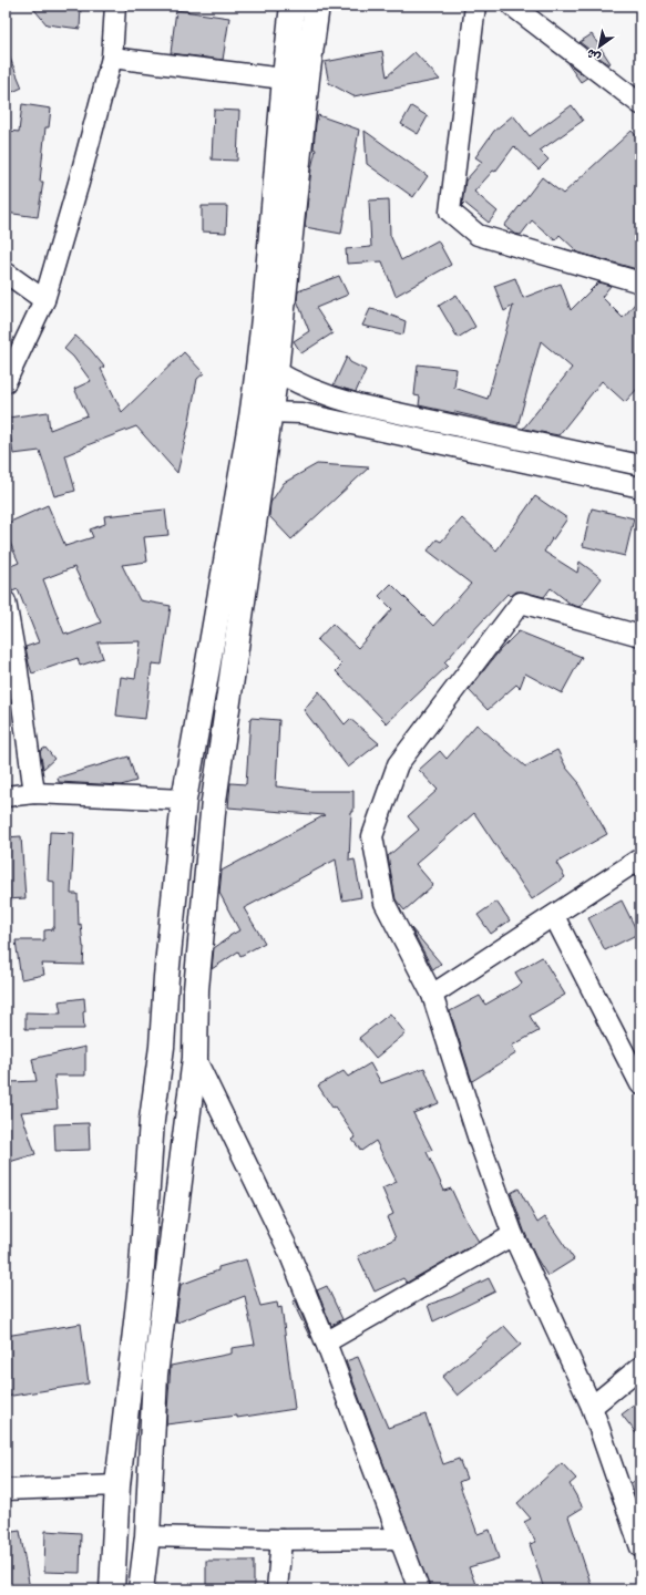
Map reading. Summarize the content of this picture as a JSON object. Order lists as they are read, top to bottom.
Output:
{
  "north": "bottom left"
}
